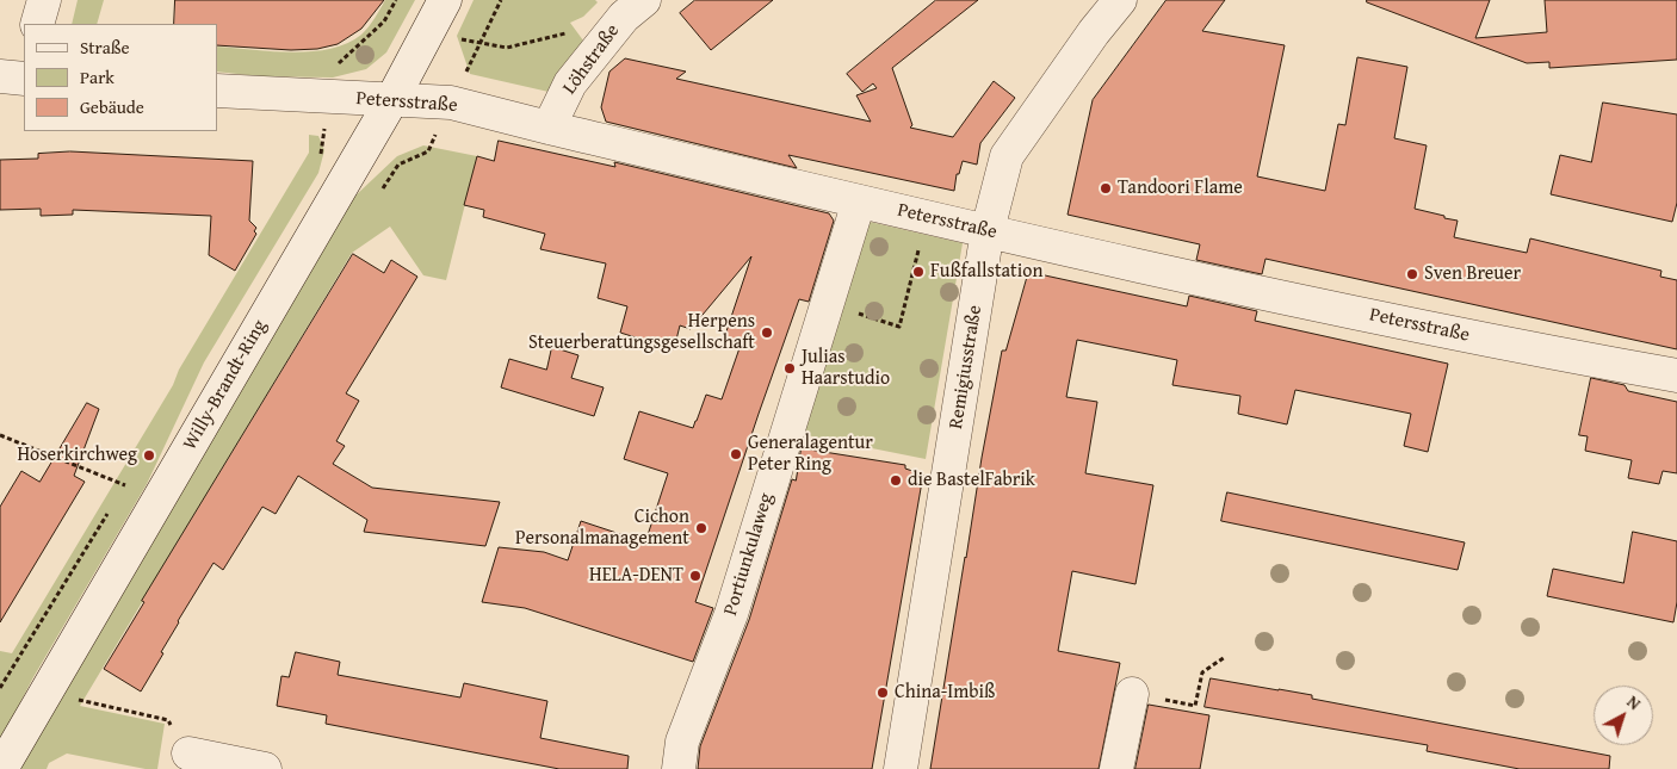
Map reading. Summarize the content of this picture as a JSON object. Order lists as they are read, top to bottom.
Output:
{
  "streets": {
    "street": [
      "Löhstraße",
      "Petersstraße",
      "Remigiusstraße",
      "Willy-Brandt-Ring",
      "Portiunkulaweg"
    ]
  },
  "crossings": [
    ["Löhstraße", "Petersstraße"],
    ["Petersstraße", "Remigiusstraße"],
    ["Petersstraße", "Willy-Brandt-Ring"],
    ["Petersstraße", "Portiunkulaweg"]
  ],
  "places": [
    "Tandoori Flame",
    "Fußfallstation",
    "Sven Breuer",
    "Herpens Steuerberatungsgesellschaft",
    "Julias Haarstudio",
    "Generalagentur Peter Ring",
    "Hoserkirchweg",
    "die BastelFabrik",
    "Cichon Personalmanagement",
    "HELA-DENT",
    "China-Imbiß"
  ],
  "legend": ["Straße", "Park", "Gebäude"],
  "north": "top right"
}
